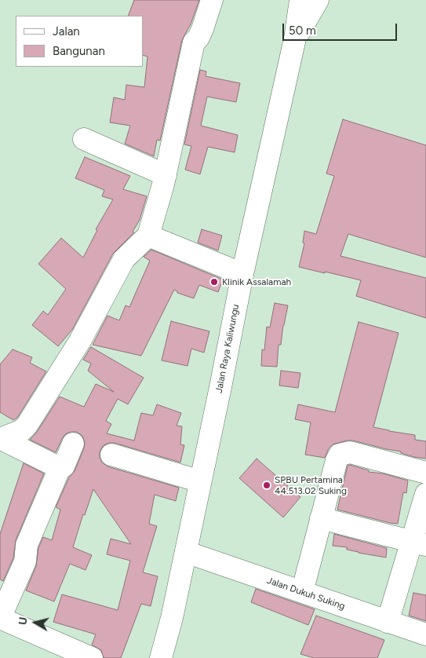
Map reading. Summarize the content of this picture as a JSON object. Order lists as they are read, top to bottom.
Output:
{
  "streets": {
    "street": ["Jalan Raya Kaliwungu", "Jalan Dukuh Suking"]
  },
  "crossings": [
    ["Jalan Raya Kaliwungu", "Jalan Dukuh Suking"]
  ],
  "places": ["Klinik Assalamah", "SPBU Pertamina 44.513.02 Suking"],
  "legend": ["Jalan", "Bangunan"],
  "scale_bar": "50 m",
  "north": "left"
}
